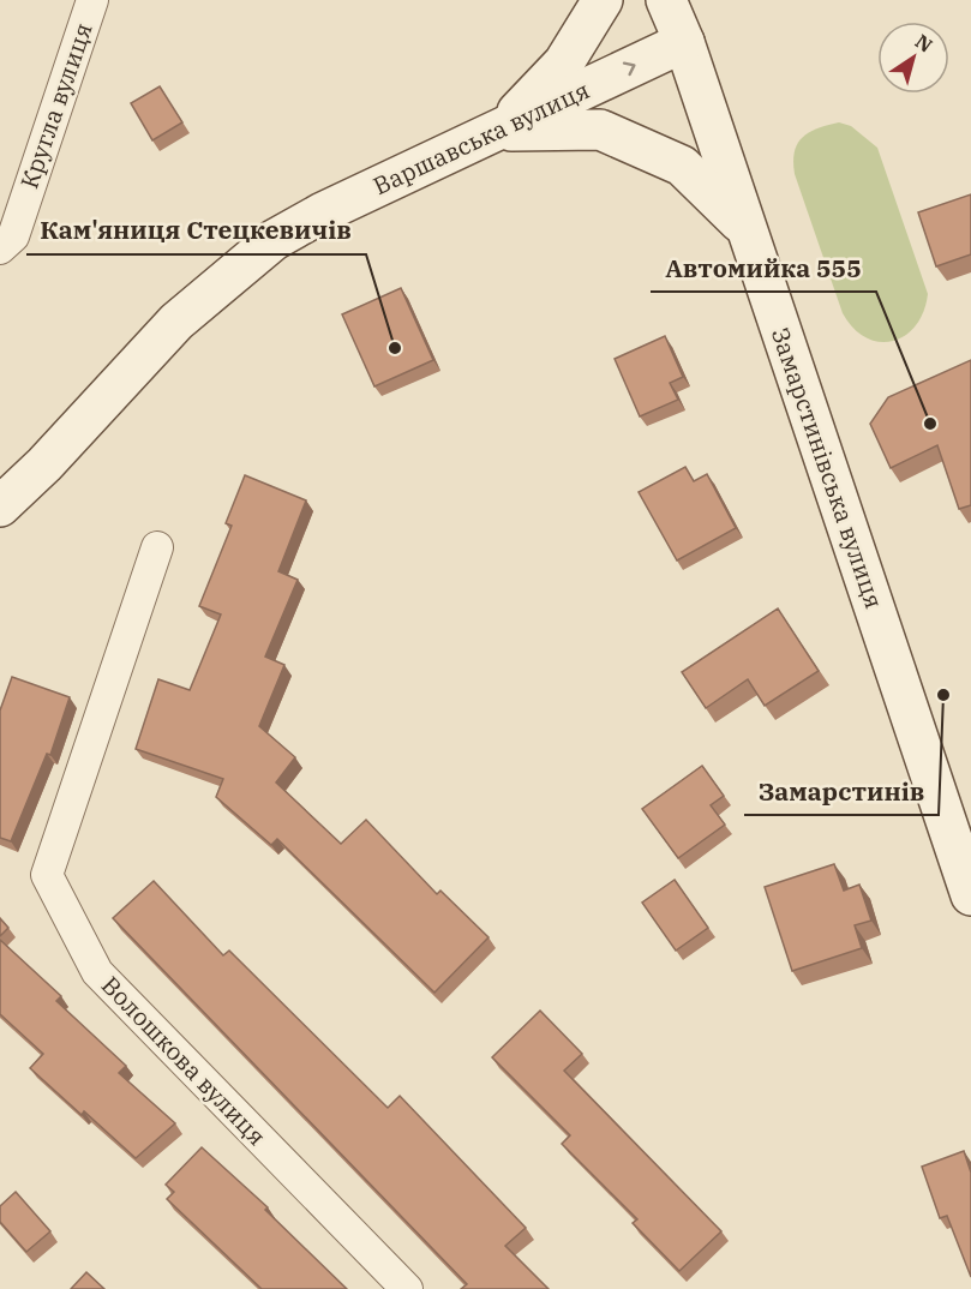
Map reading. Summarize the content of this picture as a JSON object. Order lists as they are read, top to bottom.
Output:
{
  "streets": {
    "main road": ["Варшавська вулиця", "Замарстинівська вулиця"],
    "street": ["Кругла вулиця", "Волошкова вулиця"]
  },
  "crossings": [
    ["Варшавська вулиця", "Замарстинівська вулиця"]
  ],
  "places": ["Кам'яниця Стецкевичів", "Автомийка 555", "Замарстинів"],
  "north": "top right"
}
